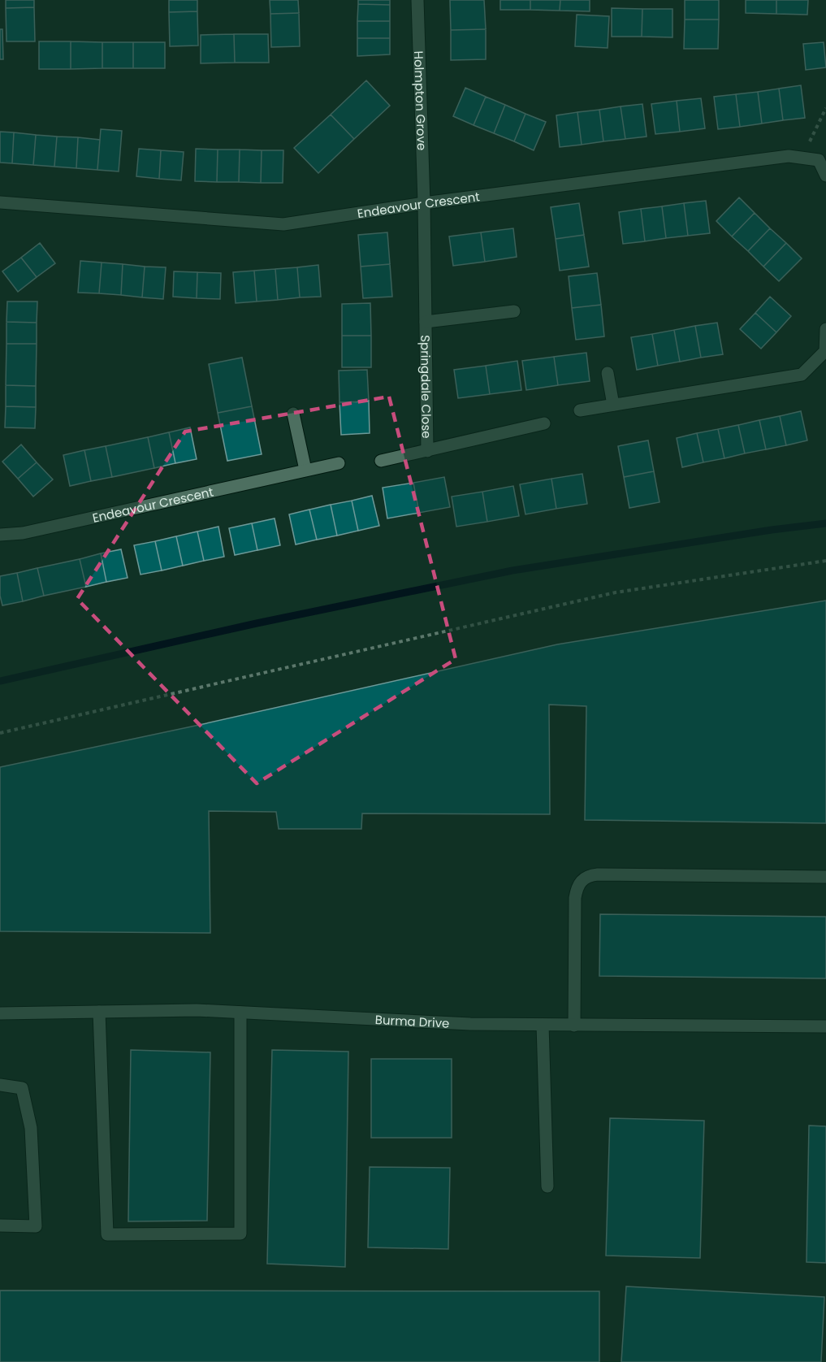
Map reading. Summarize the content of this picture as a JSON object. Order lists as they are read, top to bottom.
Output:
{
  "streets": {
    "street": [
      "Holmpton Grove",
      "Endeavour Crescent",
      "Springdale Close",
      "Burma Drive"
    ]
  },
  "crossings": [
    ["Holmpton Grove", "Endeavour Crescent"],
    ["Holmpton Grove", "Springdale Close"],
    ["Endeavour Crescent", "Springdale Close"]
  ]
}
